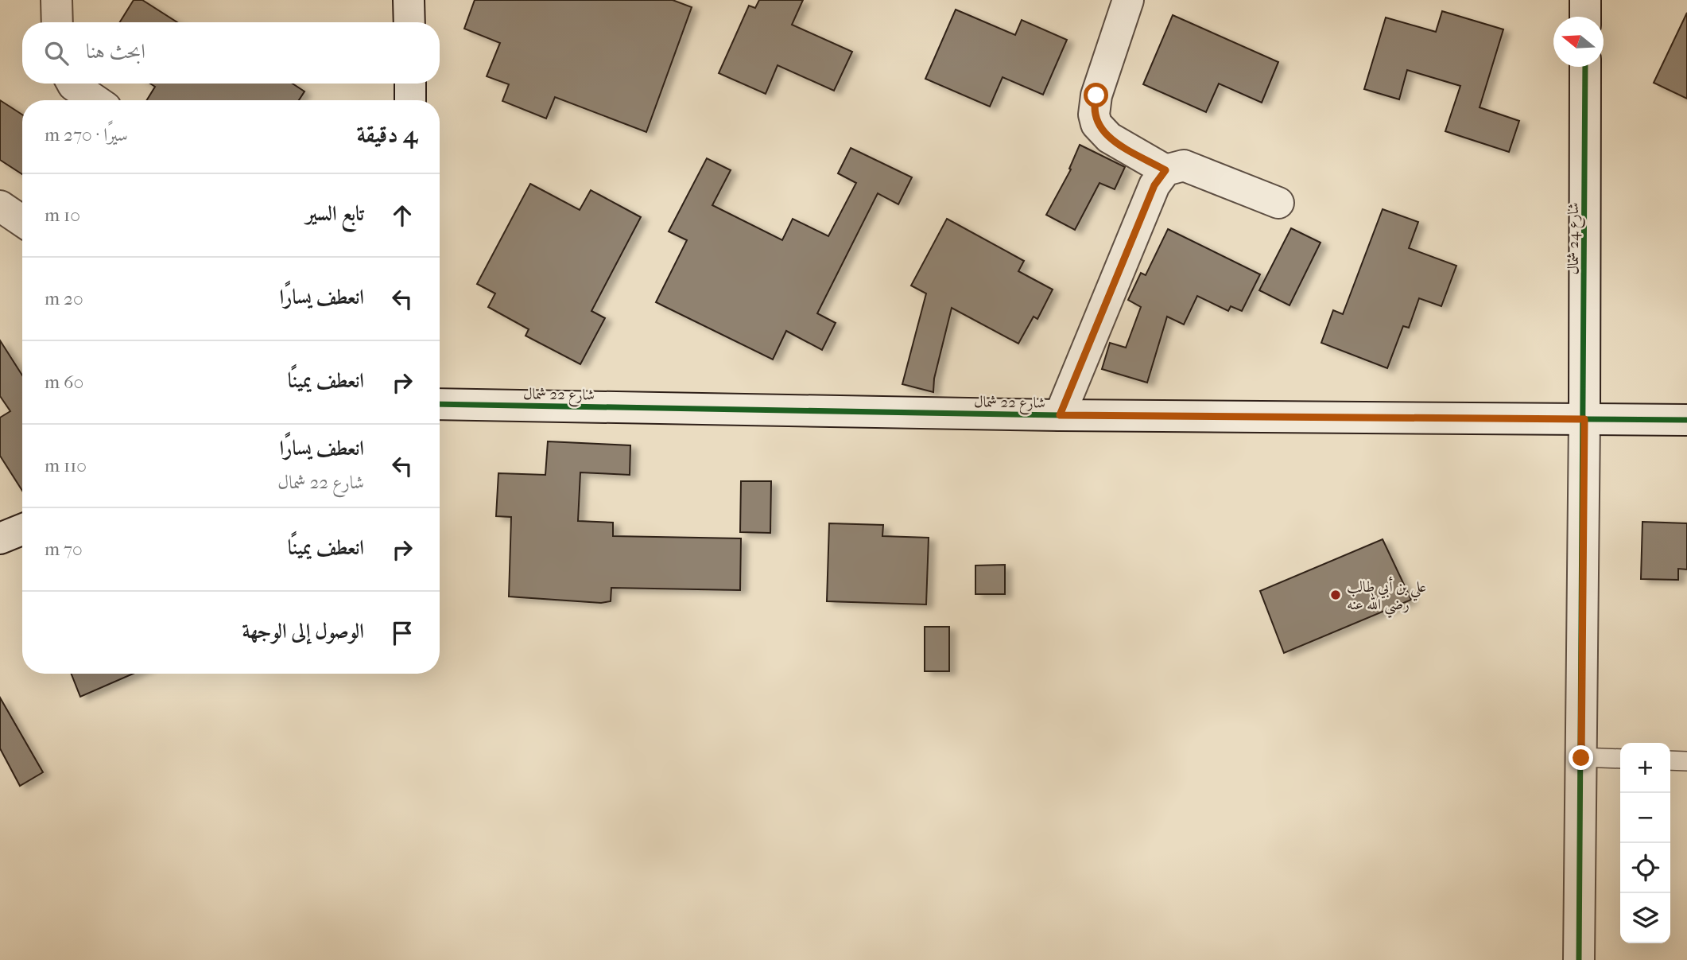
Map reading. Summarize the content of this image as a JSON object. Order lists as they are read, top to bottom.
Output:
{
  "streets": {
    "street": ["شارع 24 شمال", "شارع 22 شمال"]
  },
  "crossings": [
    ["شارع 24 شمال", "شارع 22 شمال"]
  ],
  "places": ["علي بن أبي طالب رضي الله عنه"],
  "north": "left",
  "page": {
    "search": "ابحث هنا",
    "heading": ["4 دقيقة", "سيرًا · 270 m"],
    "list": [
      ["تابع السير", "10 m"],
      ["انعطف يسارًا", "20 m"],
      ["انعطف يمينًا", "60 m"],
      ["انعطف يسارًا", "شارع 22 شمال", "110 m"],
      ["انعطف يمينًا", "70 m"],
      "الوصول إلى الوجهة"
    ],
    "map_buttons": ["+", "−"]
  }
}
